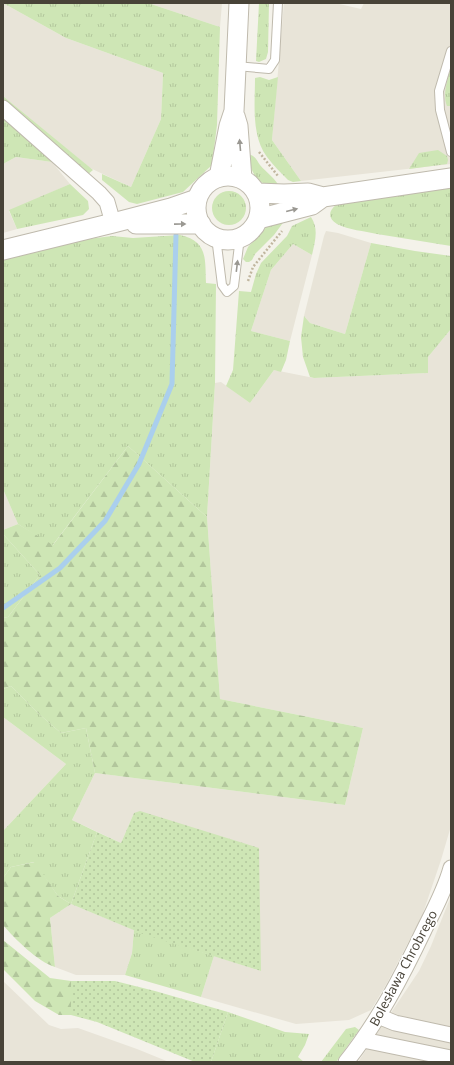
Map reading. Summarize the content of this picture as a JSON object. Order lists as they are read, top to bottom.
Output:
{
  "streets": {
    "street": ["Bolesława Chrobrego"]
  }
}
